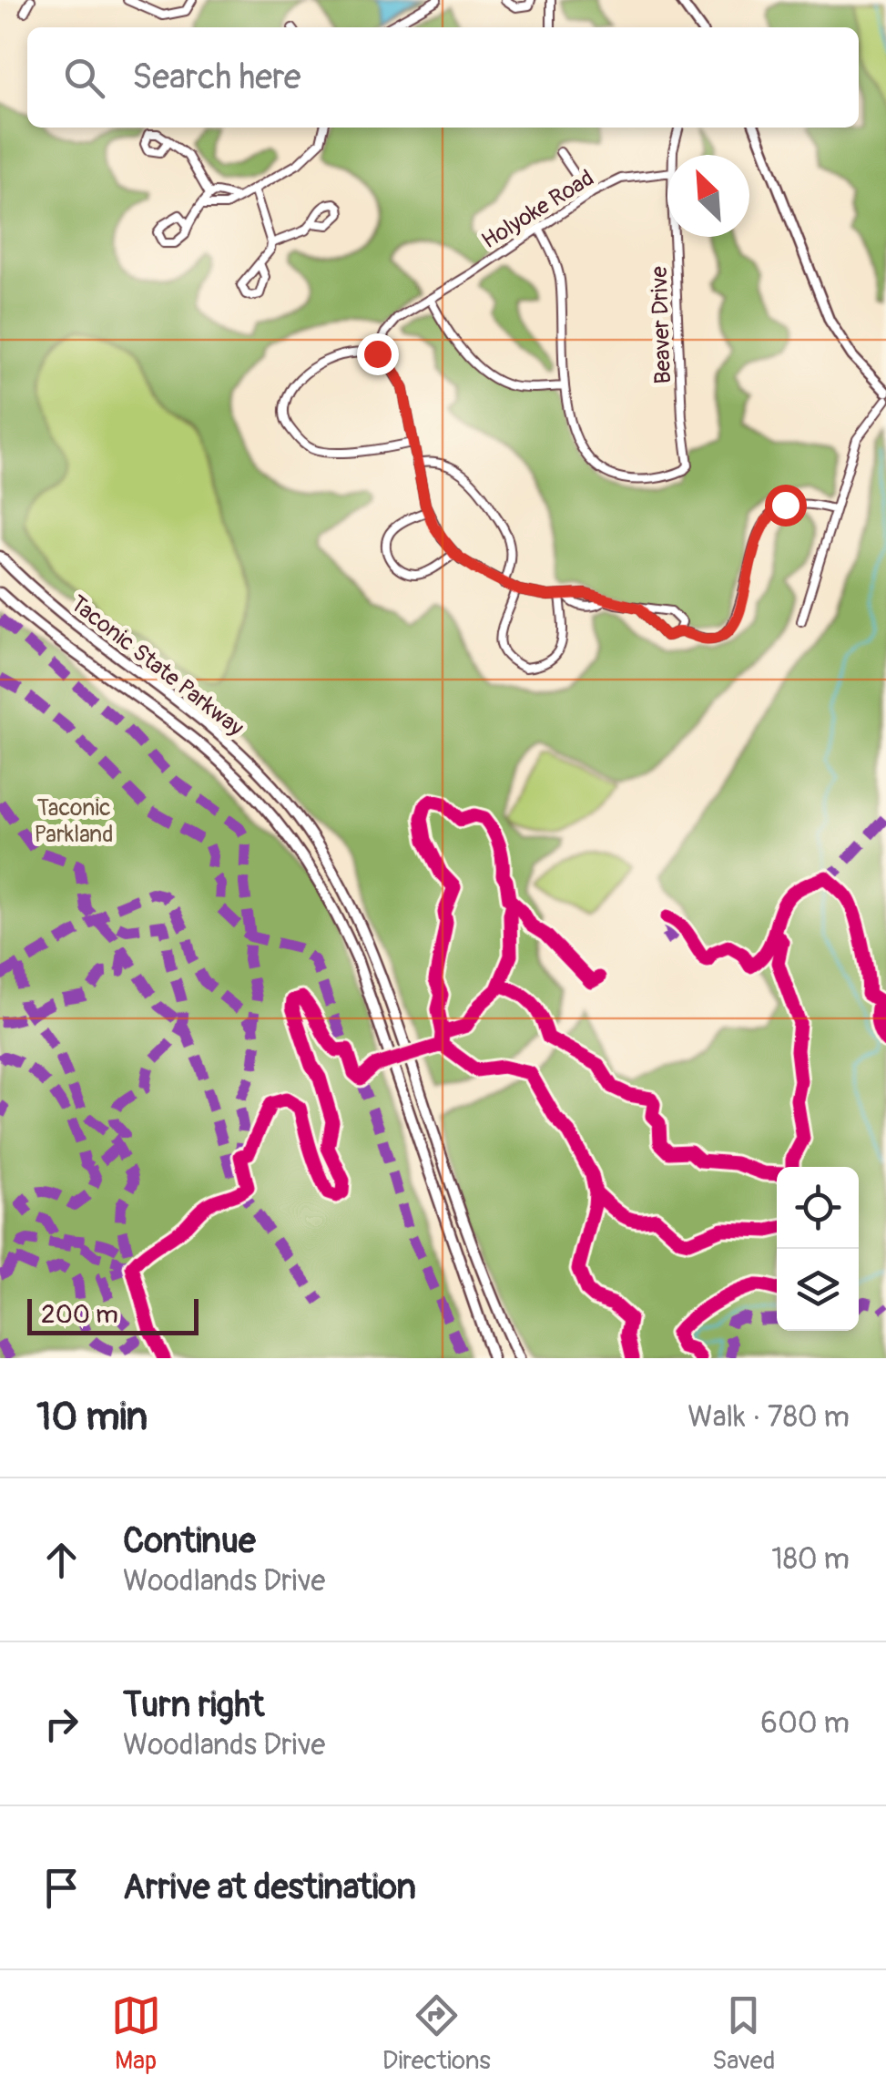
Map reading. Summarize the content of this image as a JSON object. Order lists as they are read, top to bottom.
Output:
{
  "streets": {
    "highway": ["Taconic State Parkway"],
    "street": ["Holyoke Road", "Beaver Drive"]
  },
  "parks": ["Taconic Parkland"],
  "scale_bar": "200 m",
  "north": "top left",
  "page": {
    "search": "Search here",
    "scale": "200 m",
    "heading": ["10 min", "Walk · 780 m"],
    "list": [
      ["Continue", "Woodlands Drive", "180 m"],
      ["Turn right", "Woodlands Drive", "600 m"],
      "Arrive at destination"
    ],
    "nav": ["Map", "Directions", "Saved"]
  }
}
